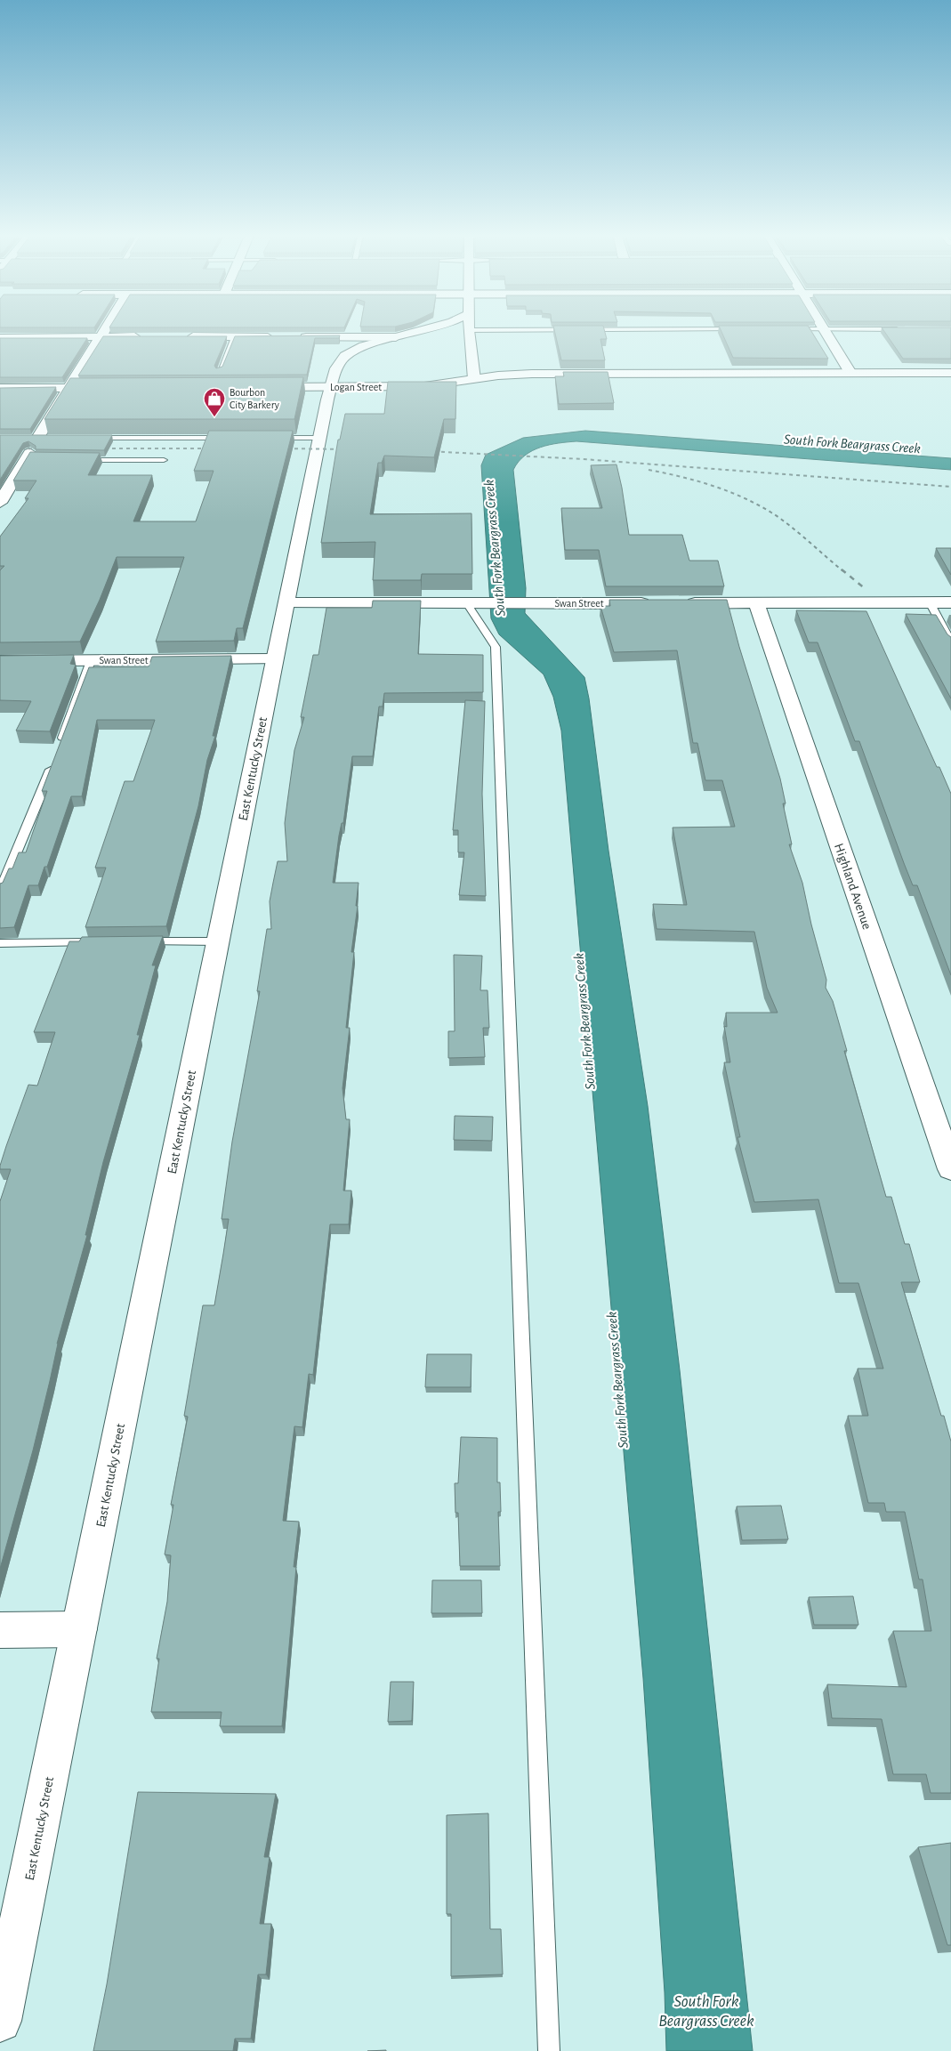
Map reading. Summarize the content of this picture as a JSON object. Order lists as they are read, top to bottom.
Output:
{
  "streets": {
    "street": [
      "Logan Street",
      "Swan Street",
      "East Kentucky Street",
      "Highland Avenue"
    ]
  },
  "crossings": [
    ["Logan Street", "East Kentucky Street"],
    ["Swan Street", "East Kentucky Street"]
  ],
  "water": ["South Fork Beargrass Creek"],
  "places": {
    "shop": ["Bourbon City Barkery"]
  }
}
